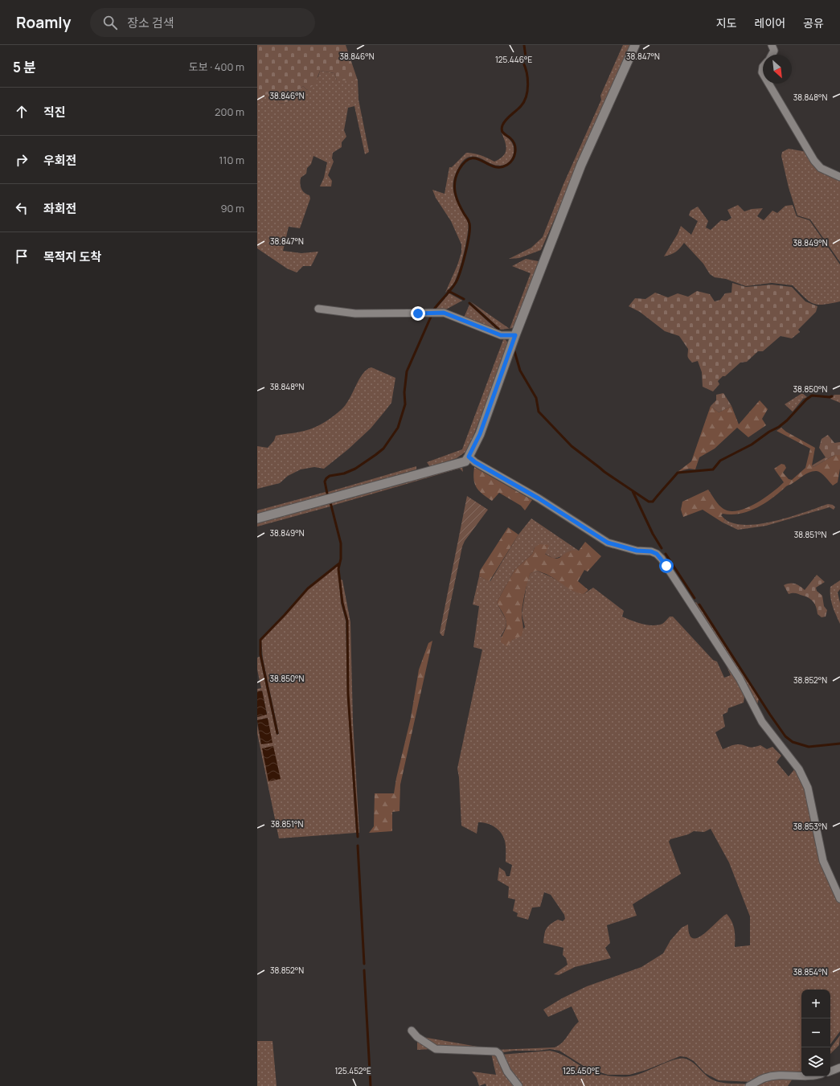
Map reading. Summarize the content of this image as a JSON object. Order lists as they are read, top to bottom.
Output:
{
  "north": "bottom right",
  "page": {
    "header": "Roamly",
    "search": "장소 검색",
    "nav": ["지도", "레이어", "공유"],
    "heading": ["5 분", "도보 · 400 m"],
    "list": [
      ["직진", "200 m"],
      ["우회전", "110 m"],
      ["좌회전", "90 m"],
      "목적지 도착"
    ],
    "map_buttons": ["+", "−"]
  },
  "coordinates": [
    "38.847°N",
    "38.846°N",
    "125.446°E",
    "38.848°N",
    "38.849°N",
    "38.850°N",
    "38.851°N",
    "38.852°N",
    "38.853°N",
    "38.854°N",
    "125.452°E",
    "125.450°E"
  ]
}
